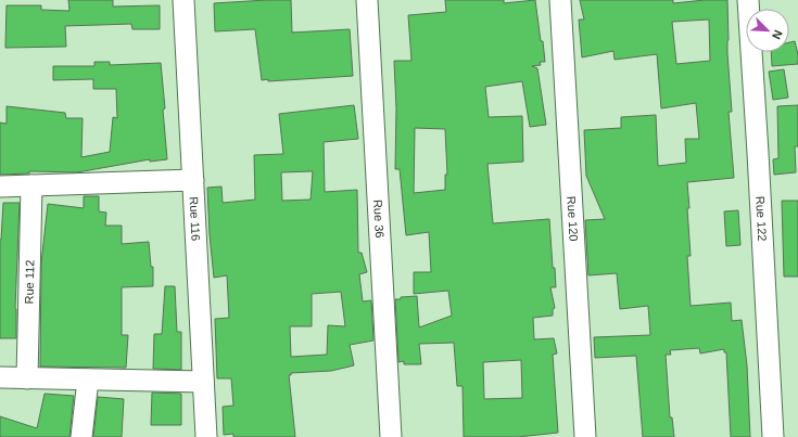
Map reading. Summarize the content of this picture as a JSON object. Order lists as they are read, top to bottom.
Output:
{
  "streets": {
    "street": [
      "Rue 36",
      "Rue 122",
      "Rue 116",
      "Rue 120",
      "Rue 112"
    ]
  },
  "north": "bottom right"
}
